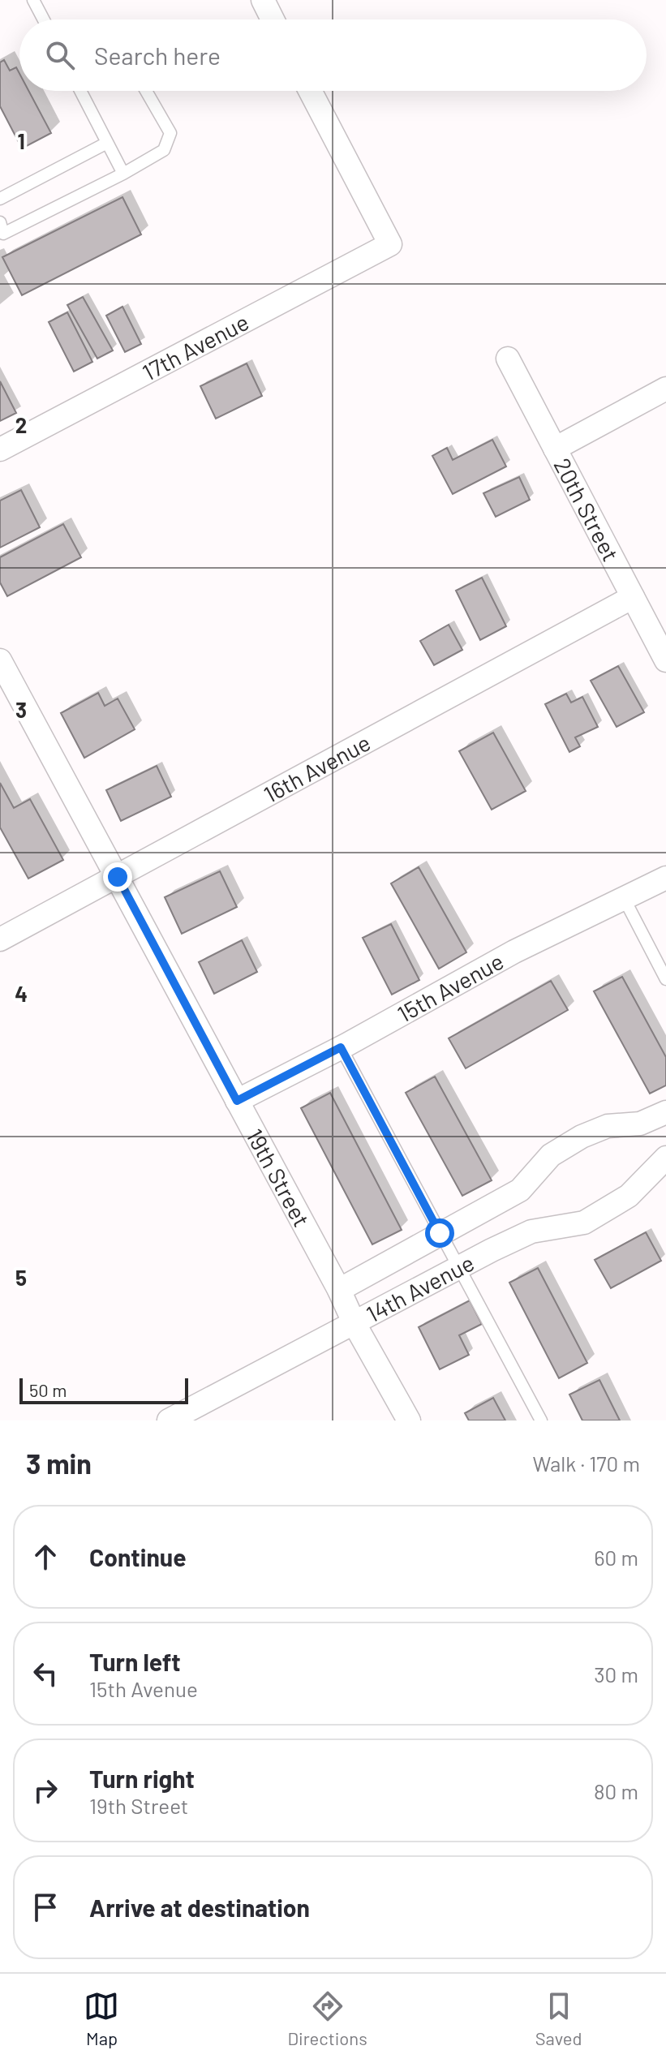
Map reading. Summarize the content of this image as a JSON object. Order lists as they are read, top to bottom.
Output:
{
  "streets": {
    "street": [
      "17th Avenue",
      "20th Street",
      "16th Avenue",
      "15th Avenue",
      "19th Street",
      "14th Avenue"
    ]
  },
  "crossings": [
    ["20th Street", "16th Avenue"],
    ["16th Avenue", "19th Street"],
    ["15th Avenue", "19th Street"],
    ["19th Street", "14th Avenue"]
  ],
  "scale_bar": "50 m",
  "page": {
    "search": "Search here",
    "scale": "50 m",
    "heading": ["3 min", "Walk · 170 m"],
    "list": [
      ["Continue", "60 m"],
      ["Turn left", "15th Avenue", "30 m"],
      ["Turn right", "19th Street", "80 m"],
      "Arrive at destination"
    ],
    "nav": ["Map", "Directions", "Saved"]
  },
  "grid": {
    "rows": [
      "1",
      "2",
      "3",
      "4",
      "5"
    ]
  }
}
